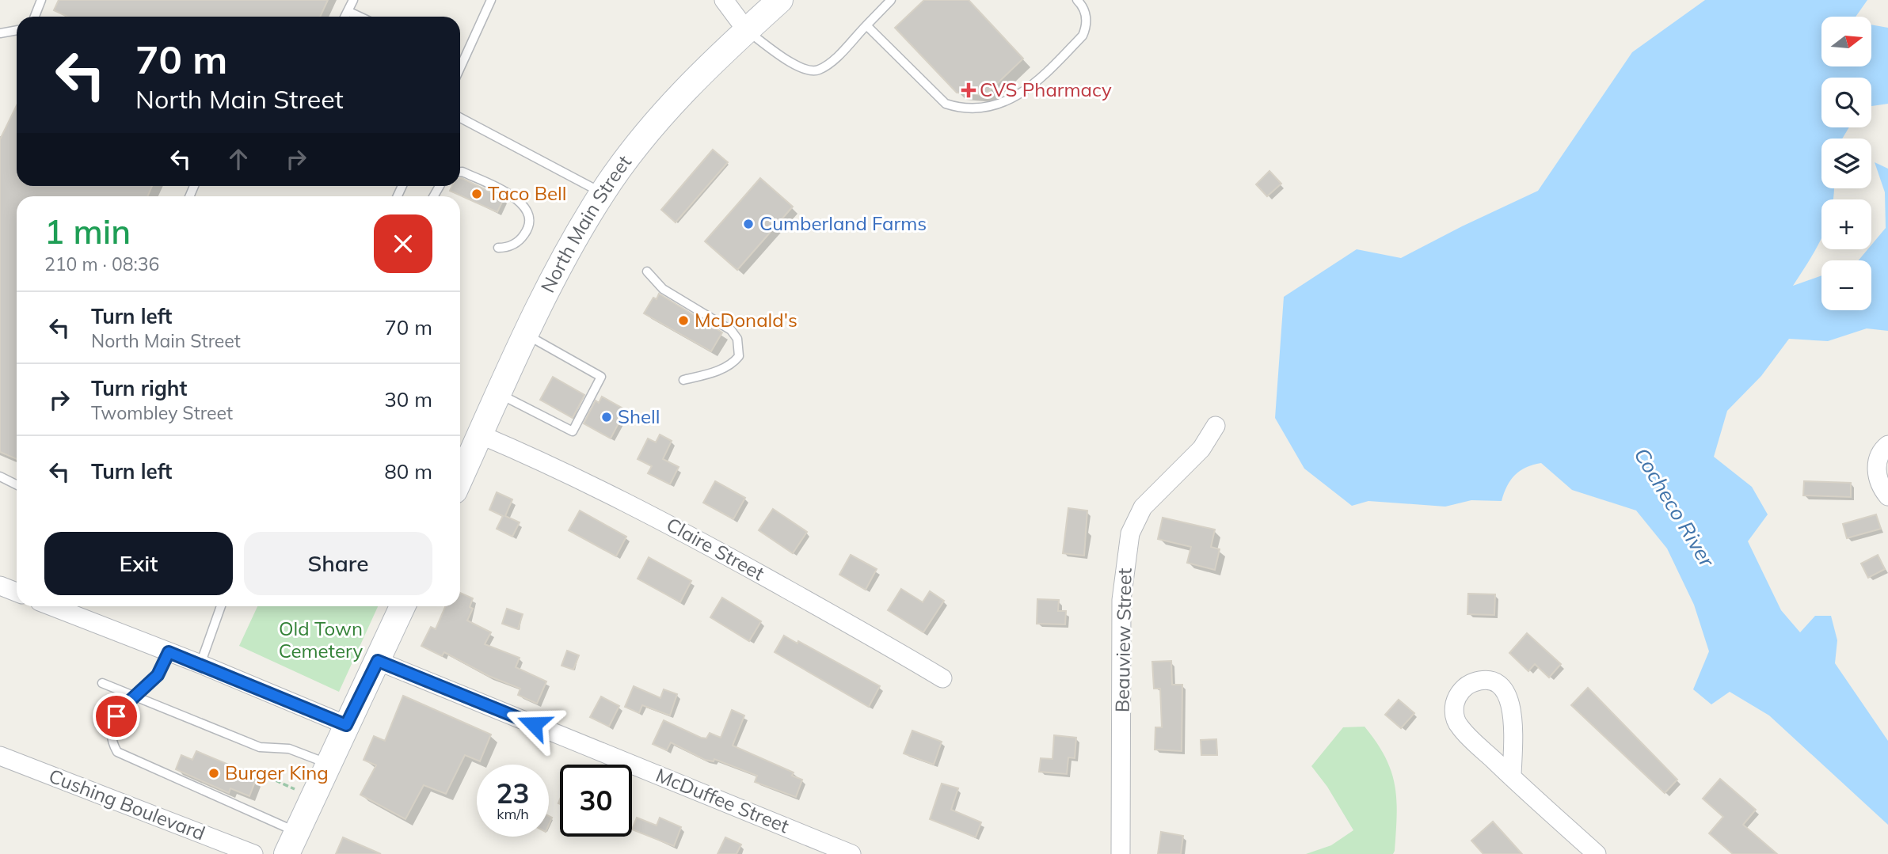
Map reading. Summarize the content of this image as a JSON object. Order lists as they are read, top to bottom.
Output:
{
  "streets": {
    "main road": ["North Main Street"],
    "street": [
      "Claire Street",
      "Beauview Street",
      "McDuffee Street",
      "Cushing Boulevard"
    ]
  },
  "crossings": [
    ["North Main Street", "Claire Street"]
  ],
  "water": ["Cocheco River"],
  "parks": ["Old Town Cemetery"],
  "places": {
    "health": ["CVS Pharmacy"],
    "other": [
      "Taco Bell",
      "Cumberland Farms",
      "McDonald's",
      "Shell",
      "Burger King"
    ]
  },
  "north": "right",
  "page": {
    "map_buttons": ["+", "−"],
    "turn": ["70 m", "North Main Street"],
    "heading": ["1 min", "210 m · 08:36"],
    "list": [
      {
        "name": "Turn left",
        "note": "North Main Street",
        "value": "70 m"
      },
      {
        "name": "Turn right",
        "note": "Twombley Street",
        "value": "30 m"
      },
      {
        "name": "Turn left",
        "value": "80 m"
      }
    ],
    "buttons": ["Exit", "Share"],
    "speed": "23 km/h",
    "limit": "30"
  }
}
